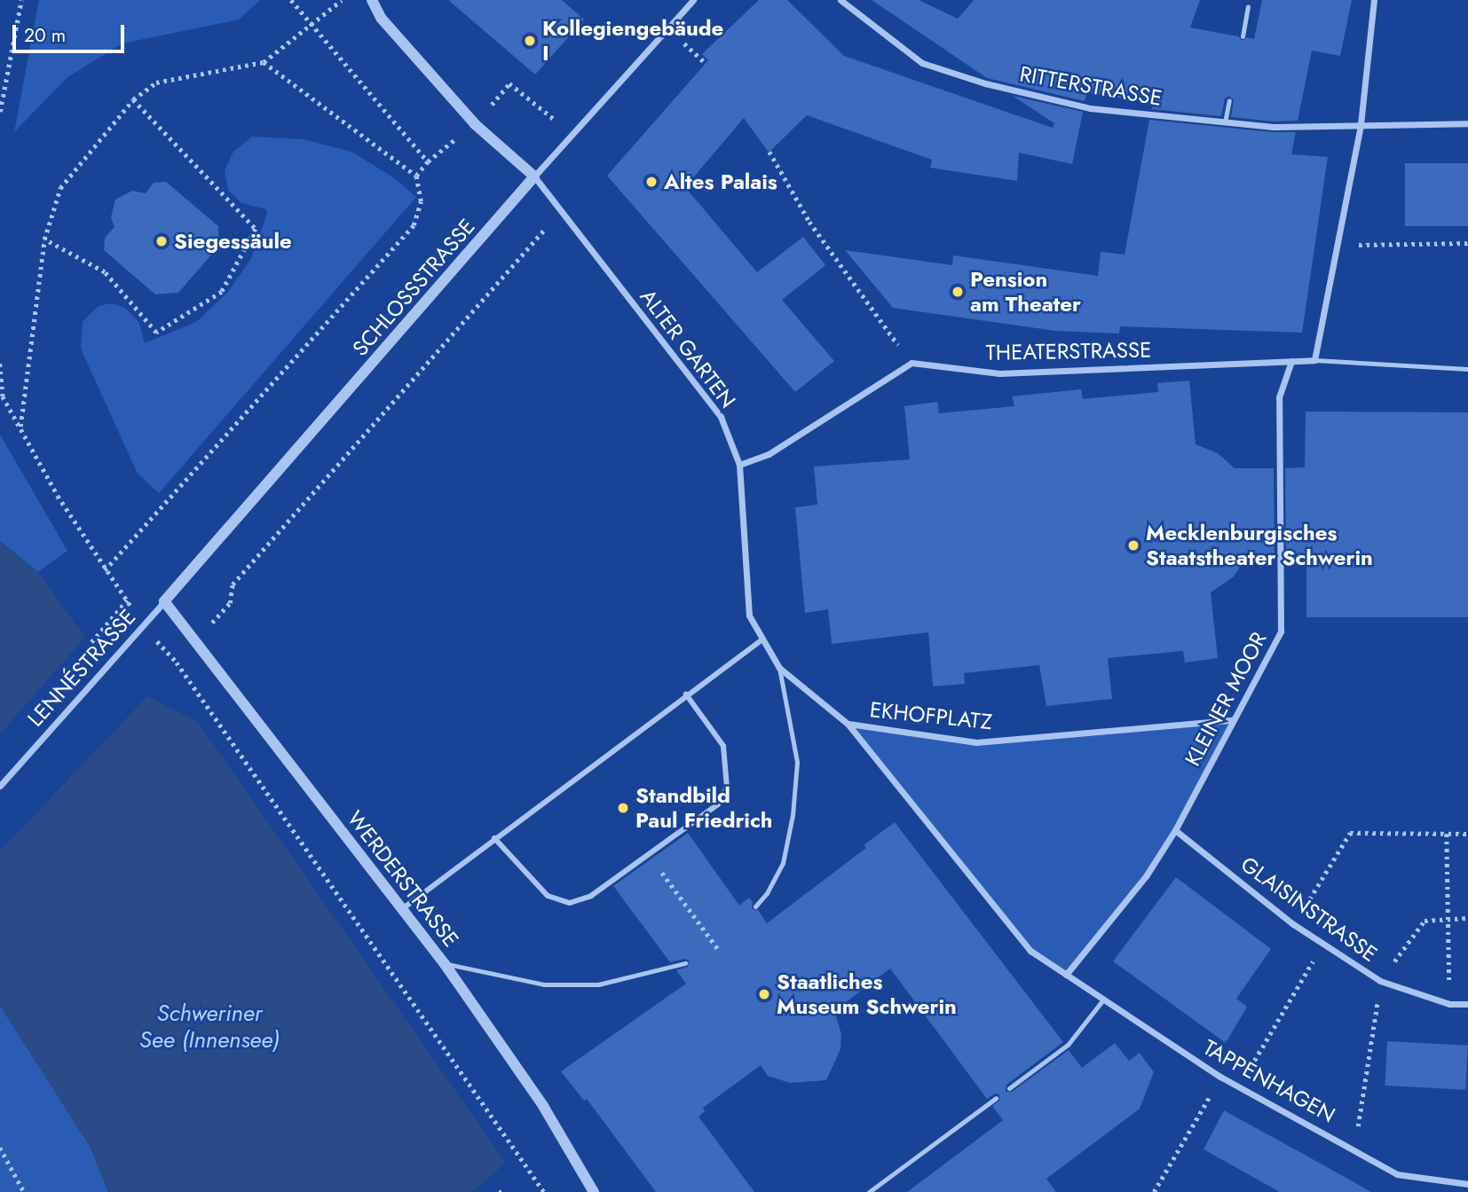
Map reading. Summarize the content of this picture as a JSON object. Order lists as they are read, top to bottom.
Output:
{
  "streets": {
    "street": [
      "RITTERSTRASSE",
      "SCHLOSSSTRASSE",
      "ALTER GARTEN",
      "THEATERSTRASSE",
      "LENNÉSTRASSE",
      "KLEINER MOOR",
      "EKHOFPLATZ",
      "WERDERSTRASSE",
      "GLAISINSTRASSE",
      "TAPPENHAGEN"
    ]
  },
  "crossings": [
    ["SCHLOSSSTRASSE", "ALTER GARTEN"],
    ["SCHLOSSSTRASSE", "LENNÉSTRASSE"],
    ["SCHLOSSSTRASSE", "WERDERSTRASSE"],
    ["ALTER GARTEN", "EKHOFPLATZ"],
    ["THEATERSTRASSE", "KLEINER MOOR"],
    ["LENNÉSTRASSE", "WERDERSTRASSE"],
    ["KLEINER MOOR", "EKHOFPLATZ"],
    ["KLEINER MOOR", "GLAISINSTRASSE"],
    ["KLEINER MOOR", "TAPPENHAGEN"],
    ["EKHOFPLATZ", "TAPPENHAGEN"]
  ],
  "water": ["Schweriner See (Innensee)"],
  "places": [
    "Kollegiengebäude I",
    "Altes Palais",
    "Siegessäule",
    "Pension am Theater",
    "Mecklenburgisches Staatstheater Schwerin",
    "Standbild Paul Friedrich",
    "Staatliches Museum Schwerin"
  ],
  "scale_bar": "20 m"
}
